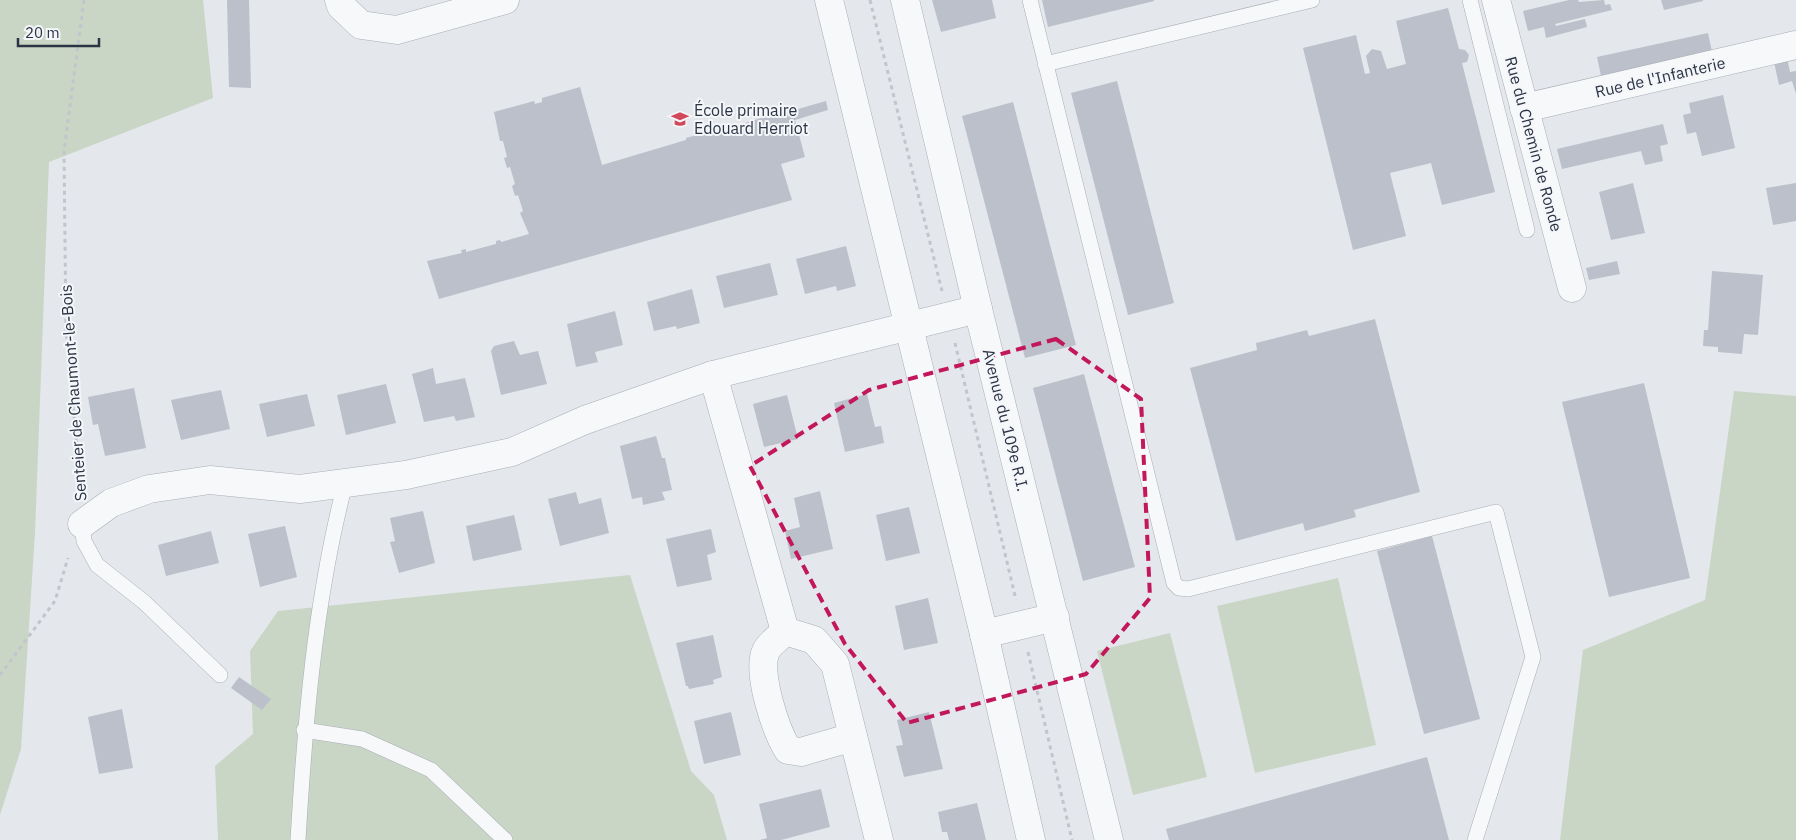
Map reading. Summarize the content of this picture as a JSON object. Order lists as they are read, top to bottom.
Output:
{
  "streets": {
    "street": ["Rue de l'Infanterie", "Rue du Chemin de Ronde", "Avenue du 109e R.I."],
    "path": ["Senteier de Chaumont-le-Bois"]
  },
  "crossings": [
    ["Rue de l'Infanterie", "Rue du Chemin de Ronde"]
  ],
  "places": {
    "school or university": ["École primaire Edouard Herriot"]
  },
  "scale_bar": "20 m"
}
